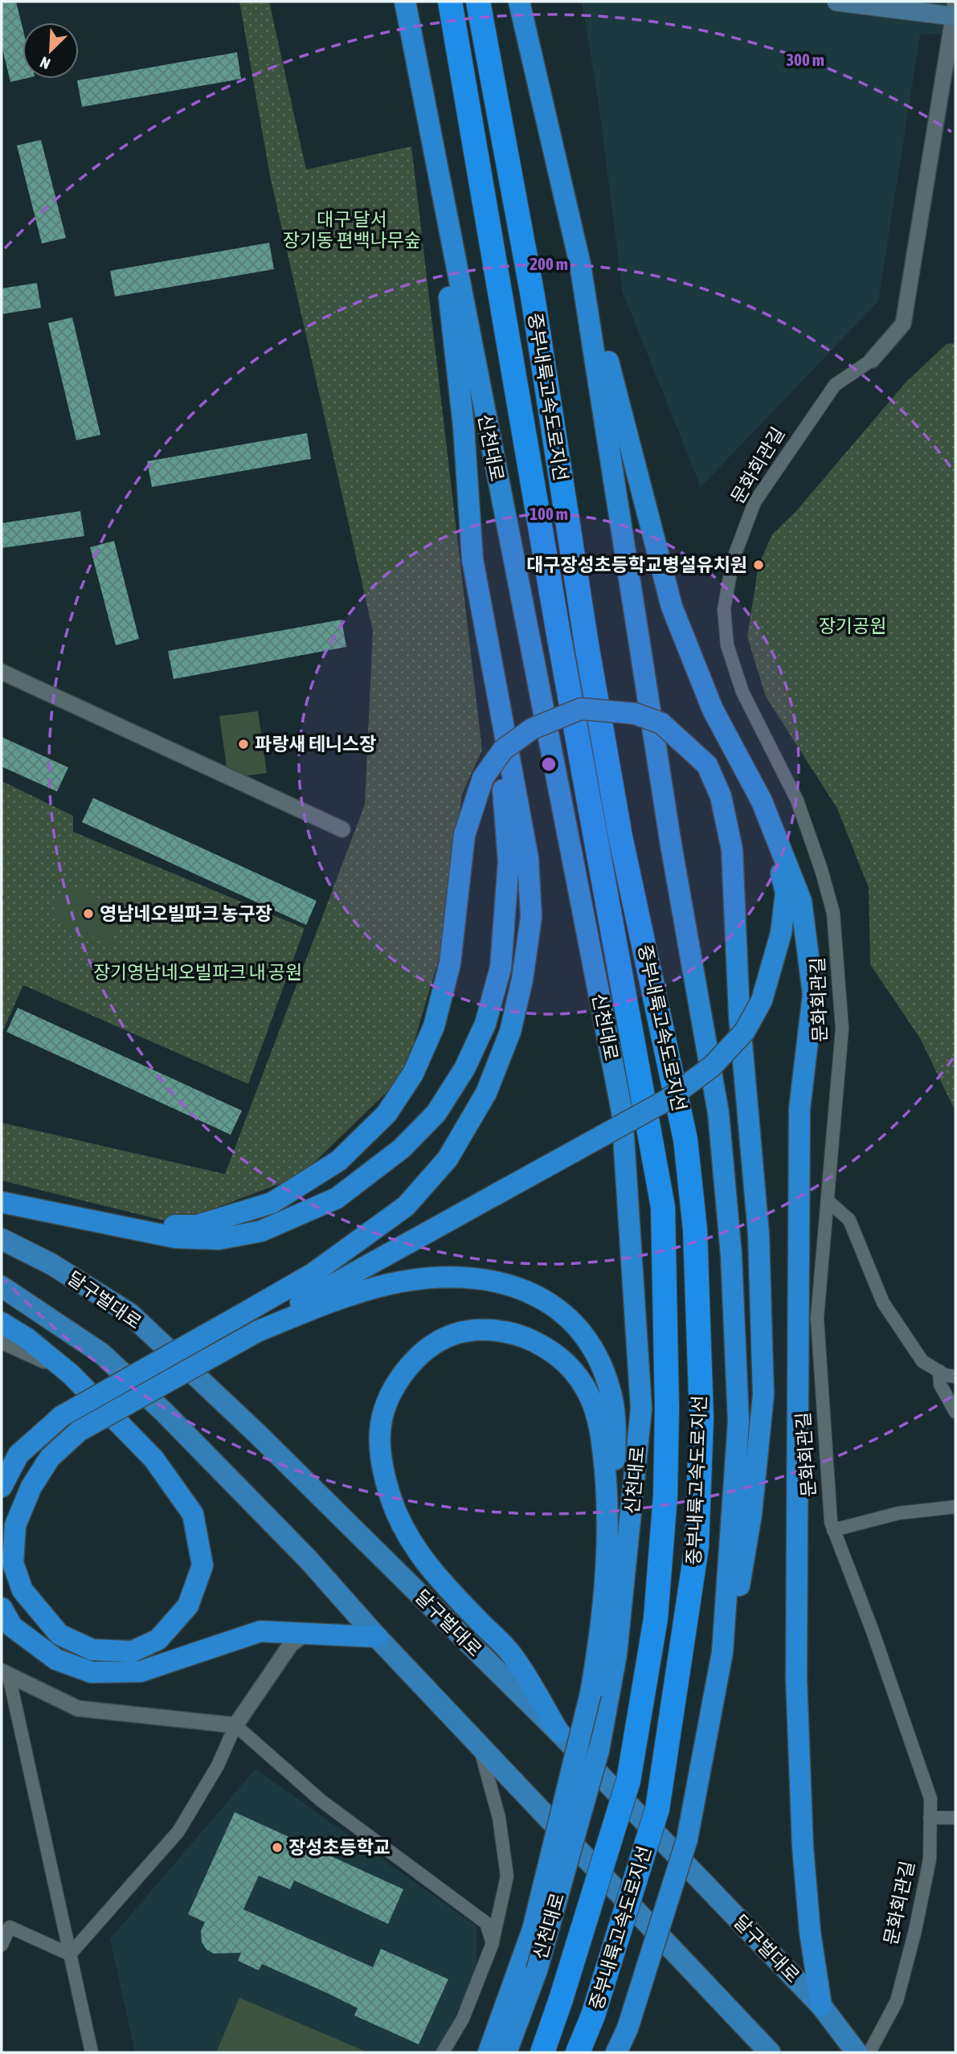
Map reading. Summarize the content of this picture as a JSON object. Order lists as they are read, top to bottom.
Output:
{
  "streets": {
    "highway": ["중부내륙고속도로지선", "신천대로"],
    "main road": ["달구벌대로"],
    "street": ["문화회관길"]
  },
  "parks": ["대구 달서 장기동 편백나무숲", "장기공원", "장기영남네오빌파크 내 공원"],
  "places": [
    "대구장성초등학교병설유치원",
    "파랑새 테니스장",
    "영남네오빌파크 농구장",
    "장성초등학교"
  ],
  "north": "bottom left",
  "rings": ["300 m", "200 m", "100 m"]
}
